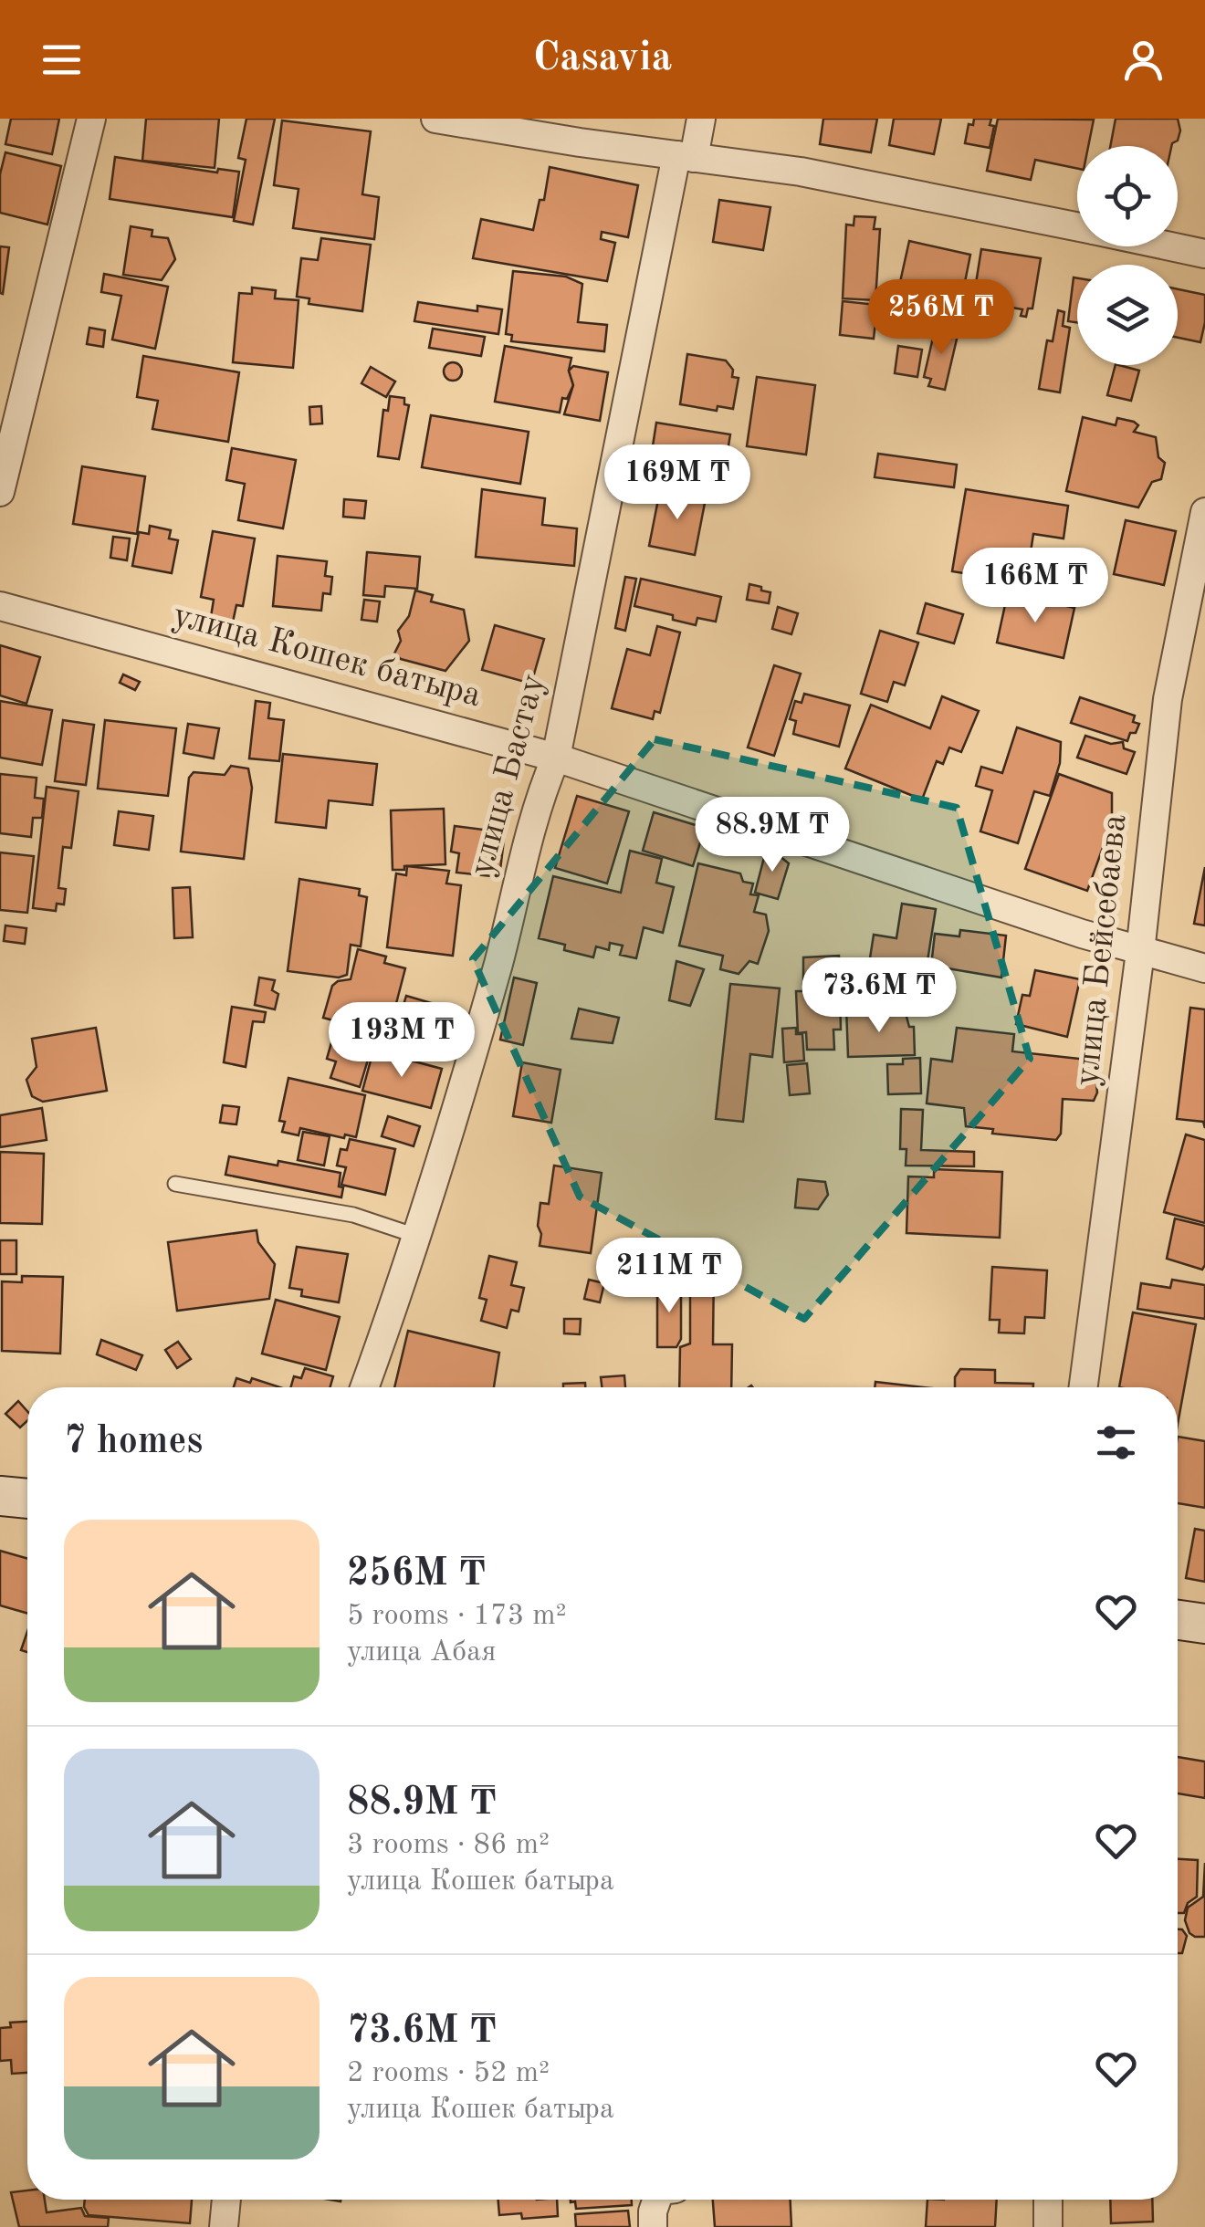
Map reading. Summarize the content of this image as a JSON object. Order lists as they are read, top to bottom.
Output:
{
  "streets": {
    "street": ["улица Кошек батыра", "улица Бастау", "улица Бейсебаева"]
  },
  "crossings": [
    ["улица Кошек батыра", "улица Бастау"],
    ["улица Кошек батыра", "улица Бейсебаева"]
  ],
  "page": {
    "header": "Casavia",
    "price": [
      "256M ₸",
      "169M ₸",
      "166M ₸",
      "88.9M ₸",
      "73.6M ₸",
      "193M ₸",
      "211M ₸"
    ],
    "heading": "7 homes",
    "list": [
      {
        "name": "256M ₸",
        "note": "5 rooms · 173 m² · улица Абая"
      },
      {
        "name": "88.9M ₸",
        "note": "3 rooms · 86 m² · улица Кошек батыра"
      },
      {
        "name": "73.6M ₸",
        "note": "2 rooms · 52 m² · улица Кошек батыра"
      }
    ]
  }
}
